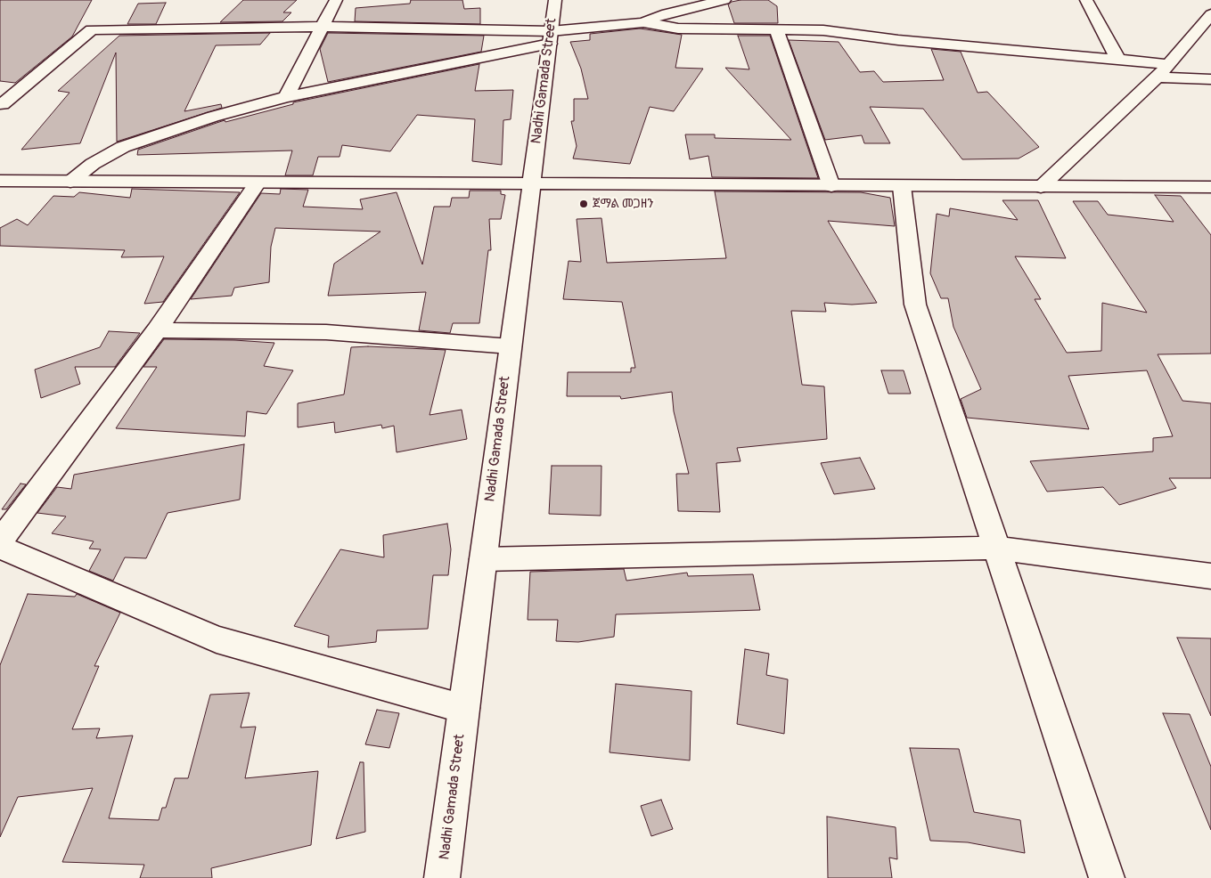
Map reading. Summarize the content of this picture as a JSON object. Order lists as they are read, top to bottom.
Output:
{
  "streets": {
    "street": ["Nadhi Gamada Street"]
  },
  "places": ["ጀማል መጋዘን"]
}
